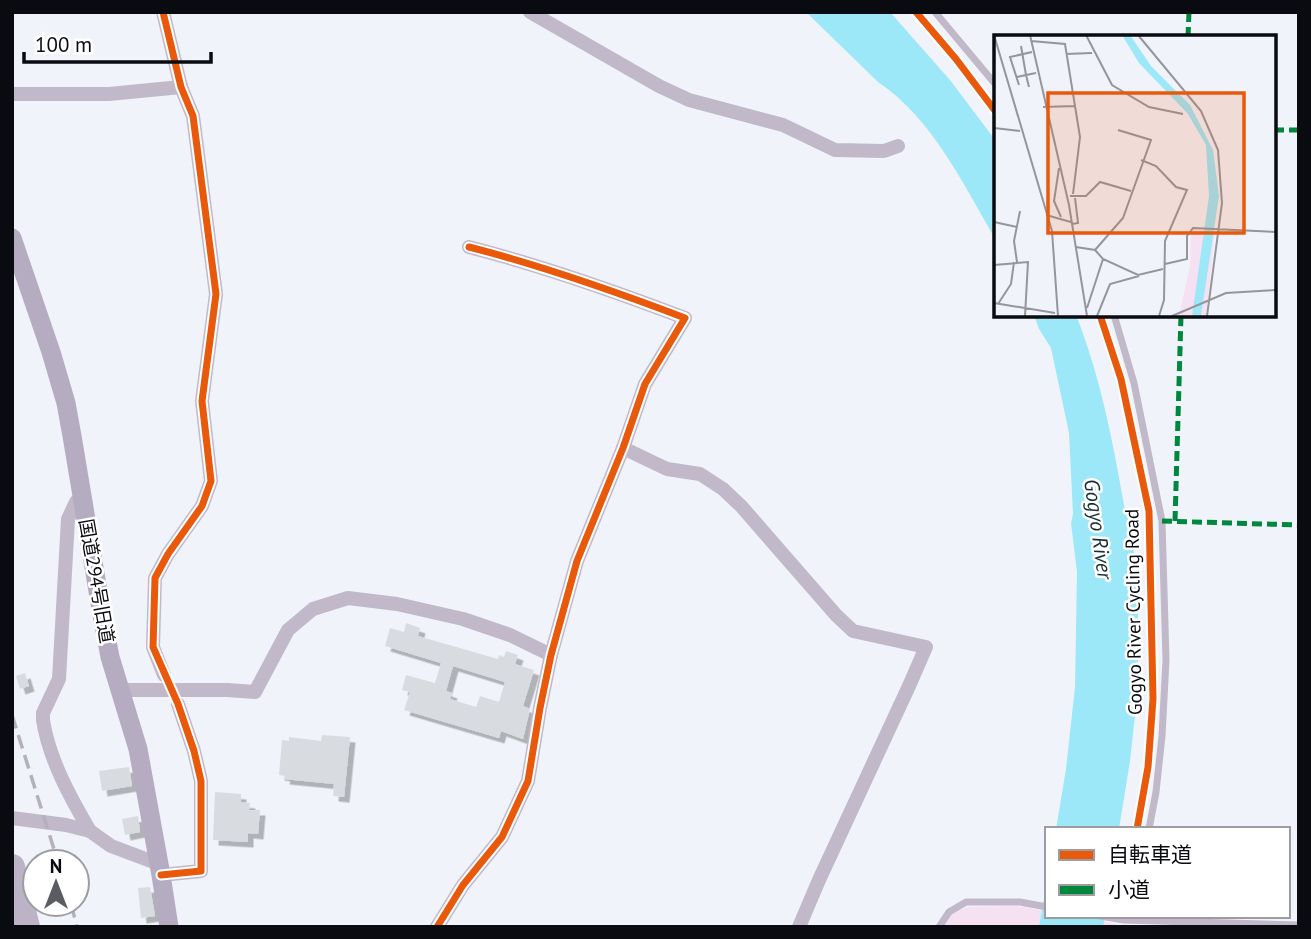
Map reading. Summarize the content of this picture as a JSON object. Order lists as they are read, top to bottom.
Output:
{
  "streets": {
    "street": ["国道294号旧道"],
    "cycle path": ["Gogyo River Cycling Road"]
  },
  "water": ["Gogyo River"],
  "legend": ["自転車道", "小道"],
  "scale_bar": "100 m",
  "north": "top"
}
